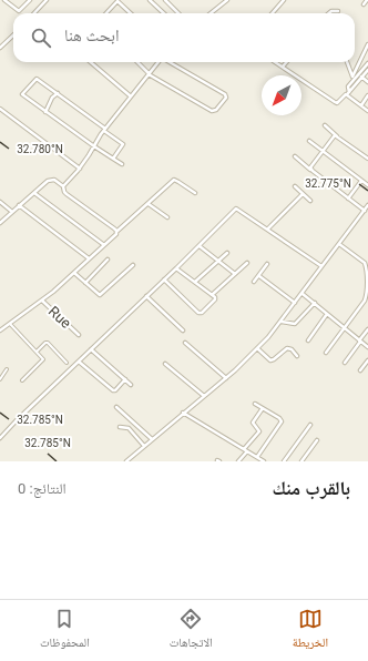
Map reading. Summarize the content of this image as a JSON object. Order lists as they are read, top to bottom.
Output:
{
  "streets": {
    "street": ["Rue"]
  },
  "north": "bottom left",
  "page": {
    "search": "ابحث هنا",
    "heading": ["بالقرب منك", "النتائج: 0"],
    "nav": ["الخريطة", "الاتجاهات", "المحفوظات"]
  },
  "coordinates": ["32.780°N", "32.775°N", "32.785°N"]
}
